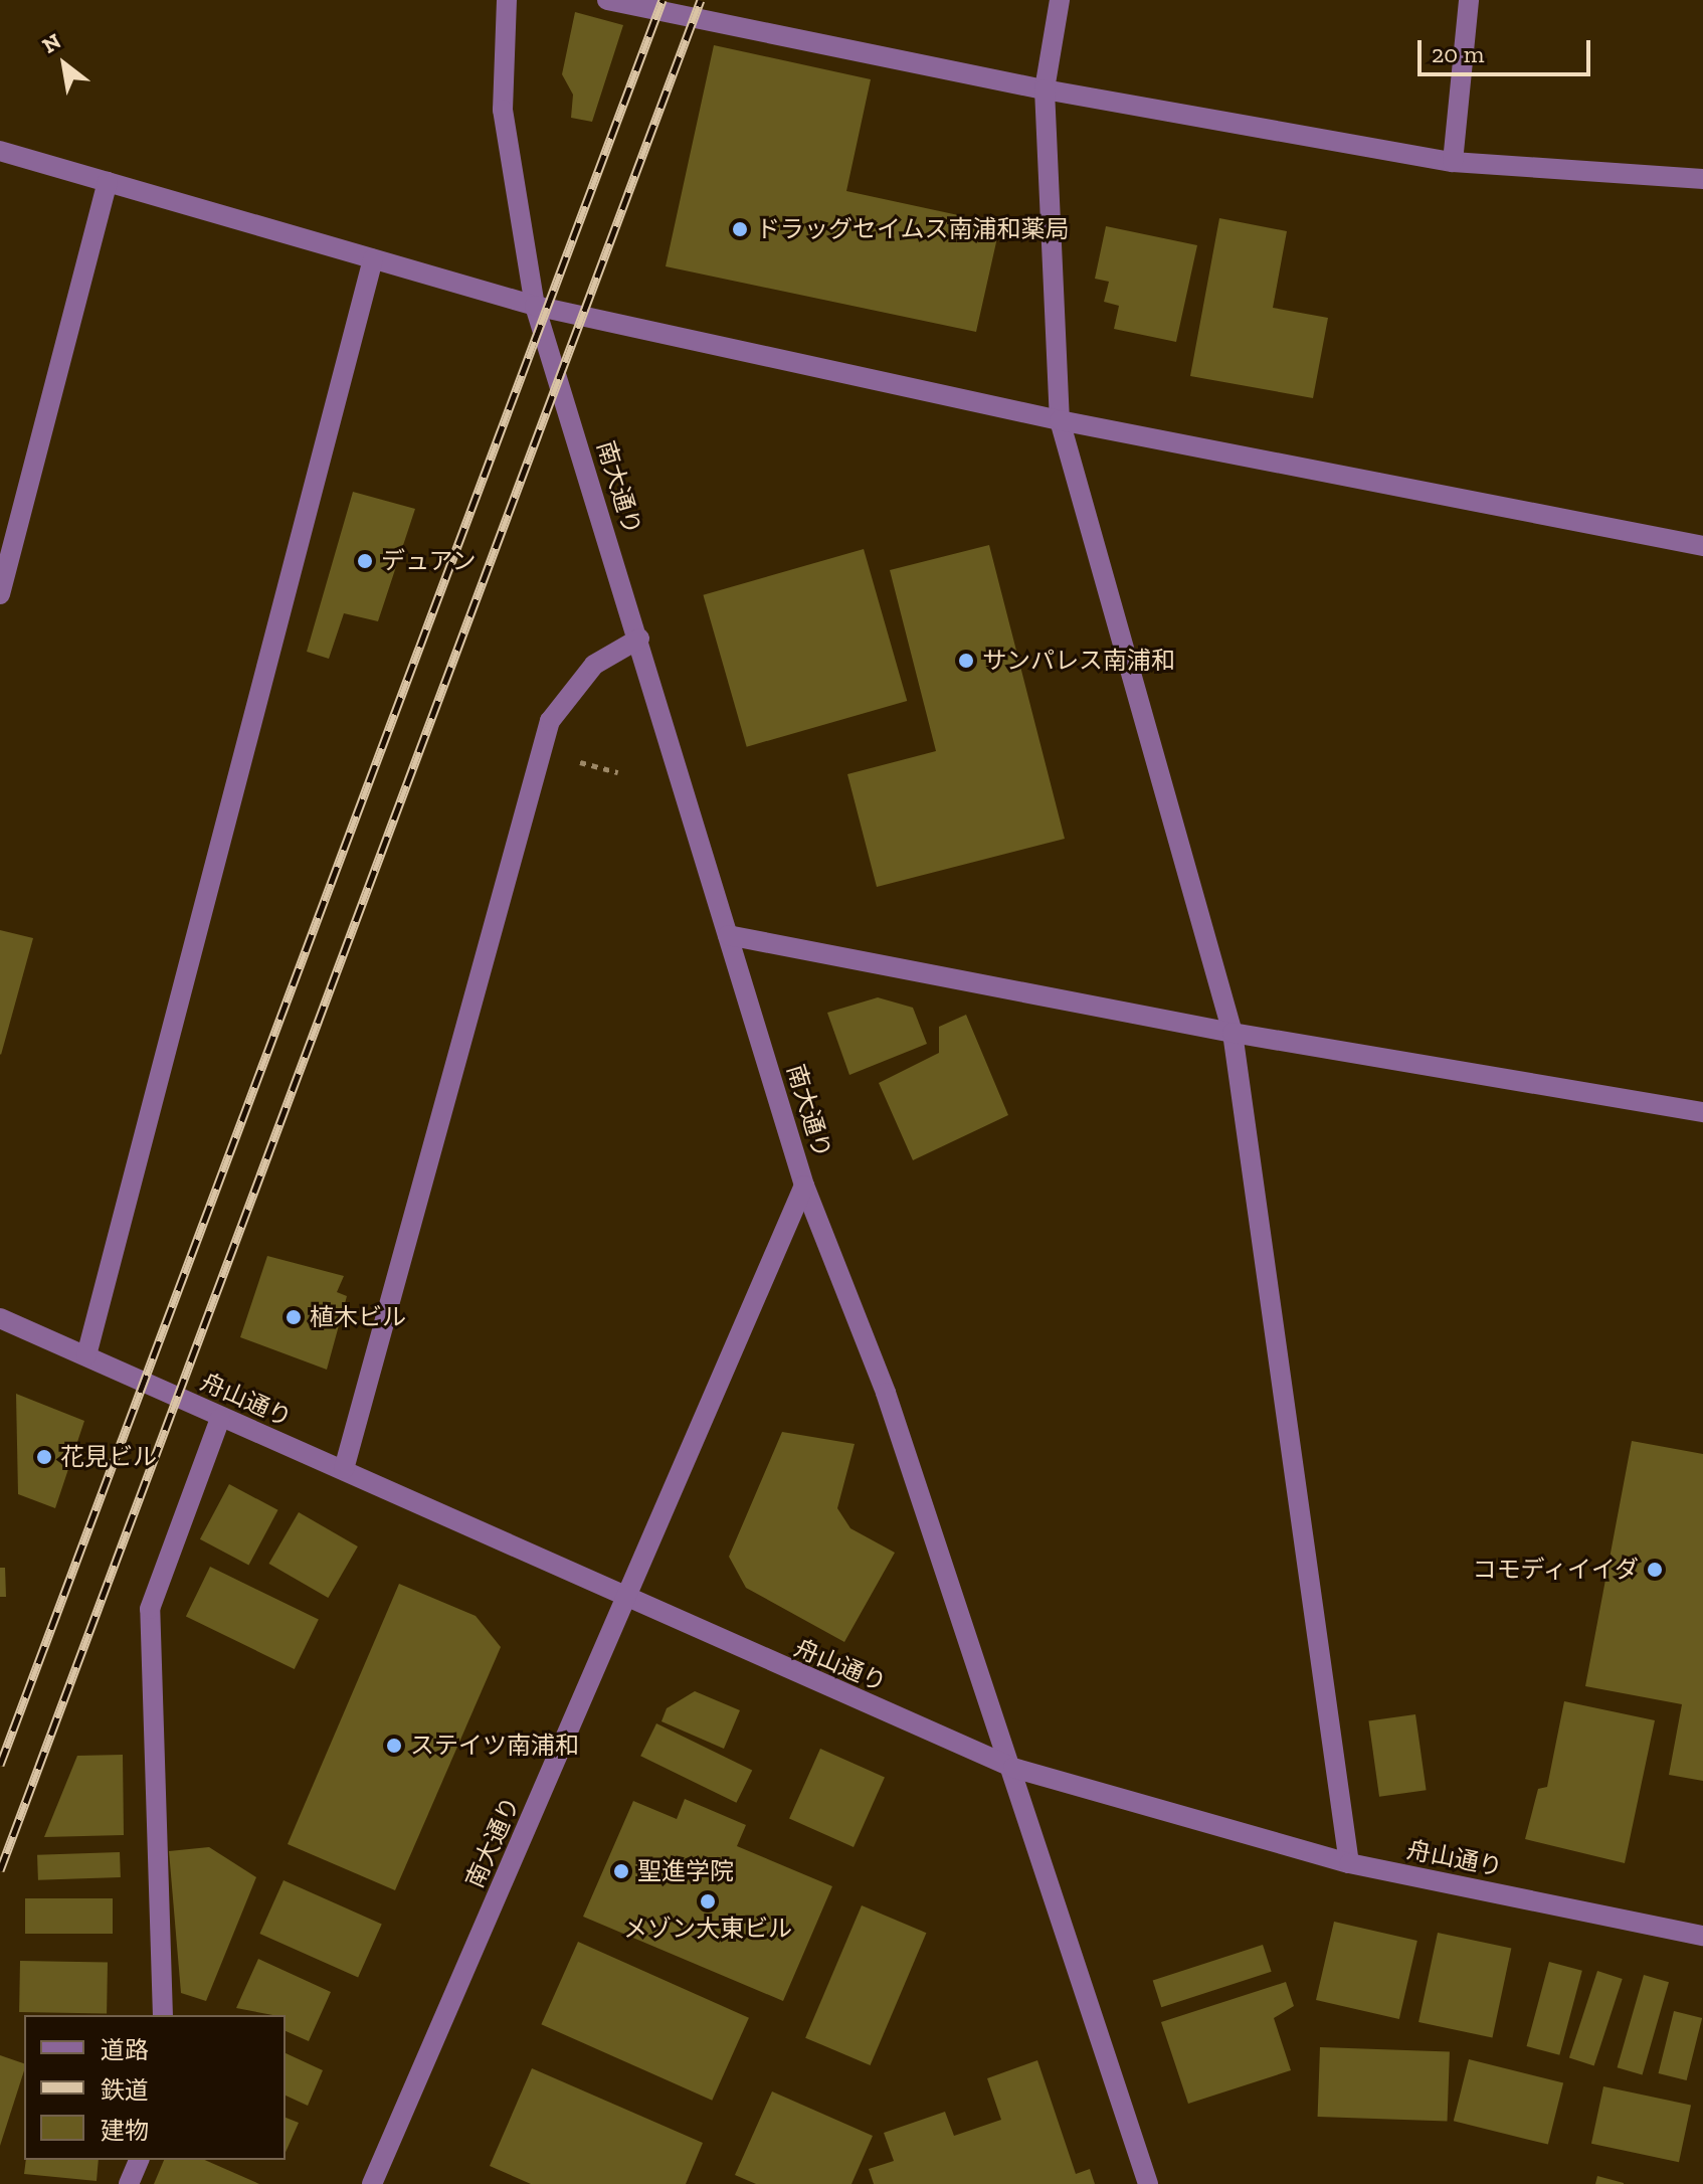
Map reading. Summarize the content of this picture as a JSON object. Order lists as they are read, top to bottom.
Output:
{
  "streets": {
    "street": ["南大通り", "舟山通り"]
  },
  "crossings": [
    ["南大通り", "舟山通り"]
  ],
  "places": [
    "ドラッグセイムス南浦和薬局",
    "デュアン",
    "サンパレス南浦和",
    "植木ビル",
    "花見ビル",
    "コモディイイダ",
    "ステイツ南浦和",
    "聖進学院",
    "メゾン大東ビル"
  ],
  "legend": ["道路", "鉄道", "建物"],
  "scale_bar": "20 m",
  "north": "top left"
}
